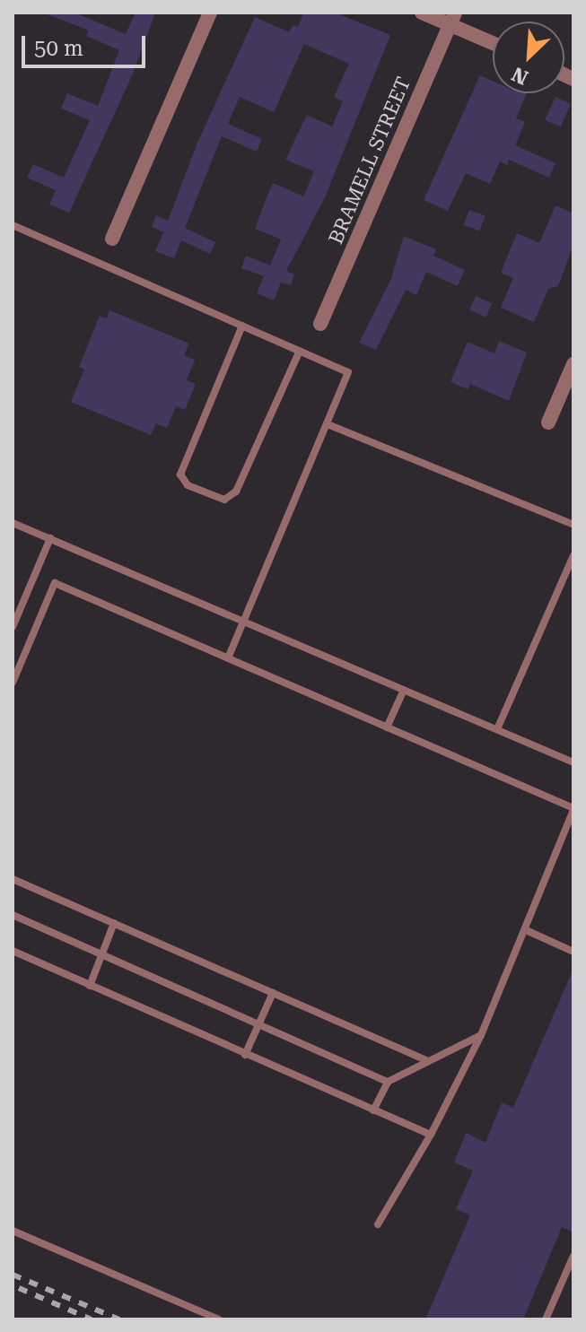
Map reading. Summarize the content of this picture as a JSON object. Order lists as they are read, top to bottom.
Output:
{
  "streets": {
    "street": ["BRAMELL STREET"]
  },
  "scale_bar": "50 m",
  "north": "bottom left"
}
